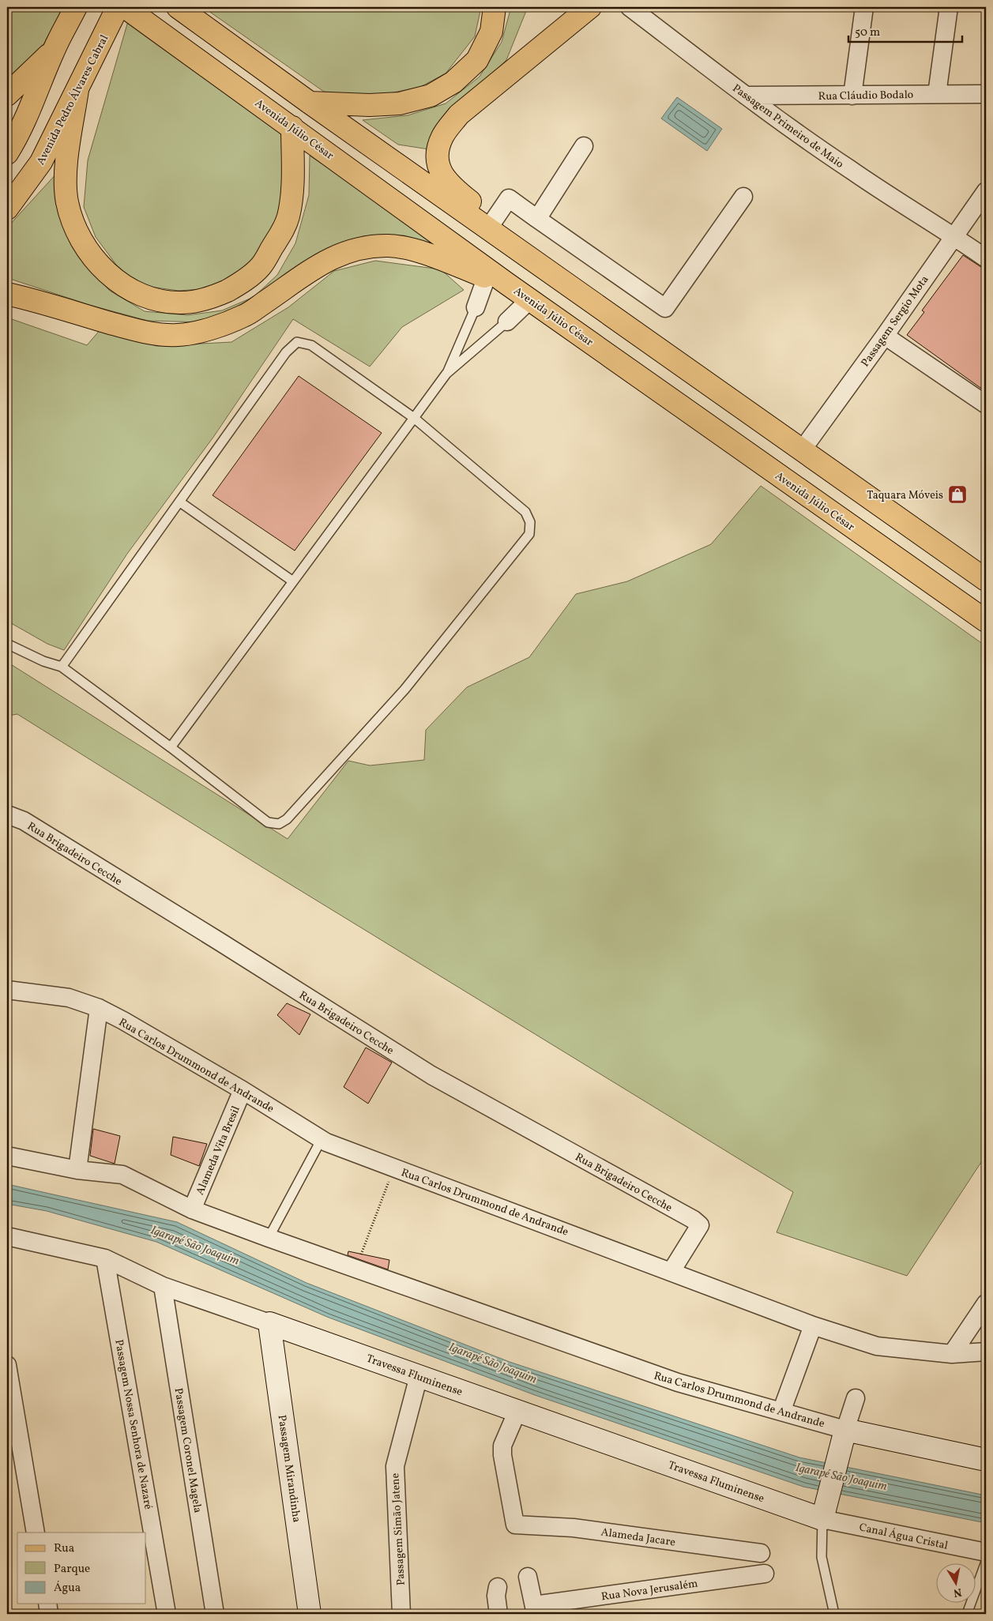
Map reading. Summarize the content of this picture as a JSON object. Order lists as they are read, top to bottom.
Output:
{
  "streets": {
    "main road": ["Avenida Pedro Álvares Cabral", "Avenida Júlio César"],
    "street": [
      "Rua Cláudio Bodalo",
      "Passagem Primeiro de Maio",
      "Passagem Sergio Mota",
      "Rua Brigadeiro Cecche",
      "Rua Carlos Drummond de Andrande",
      "Alameda Vita Bresil",
      "Travessa Fluminense",
      "Passagem Nossa Senhora de Nazaré",
      "Passagem Coronel Magela",
      "Passagem Mirandinha",
      "Passagem Simão Jatene",
      "Canal Água Cristal",
      "Alameda Jacare",
      "Rua Nova Jerusalém"
    ]
  },
  "crossings": [
    ["Rua Cláudio Bodalo", "Passagem Primeiro de Maio"],
    ["Passagem Primeiro de Maio", "Passagem Sergio Mota"],
    ["Rua Brigadeiro Cecche", "Rua Carlos Drummond de Andrande"],
    ["Rua Carlos Drummond de Andrande", "Alameda Vita Bresil"],
    ["Travessa Fluminense", "Passagem Nossa Senhora de Nazaré"],
    ["Travessa Fluminense", "Passagem Coronel Magela"],
    ["Travessa Fluminense", "Passagem Mirandinha"],
    ["Travessa Fluminense", "Passagem Simão Jatene"],
    ["Travessa Fluminense", "Canal Água Cristal"],
    ["Travessa Fluminense", "Alameda Jacare"]
  ],
  "water": ["Igarapé São Joaquim"],
  "places": {
    "shop": ["Taquara Móveis"]
  },
  "legend": ["Rua", "Parque", "Água"],
  "scale_bar": "50 m",
  "north": "bottom"
}
